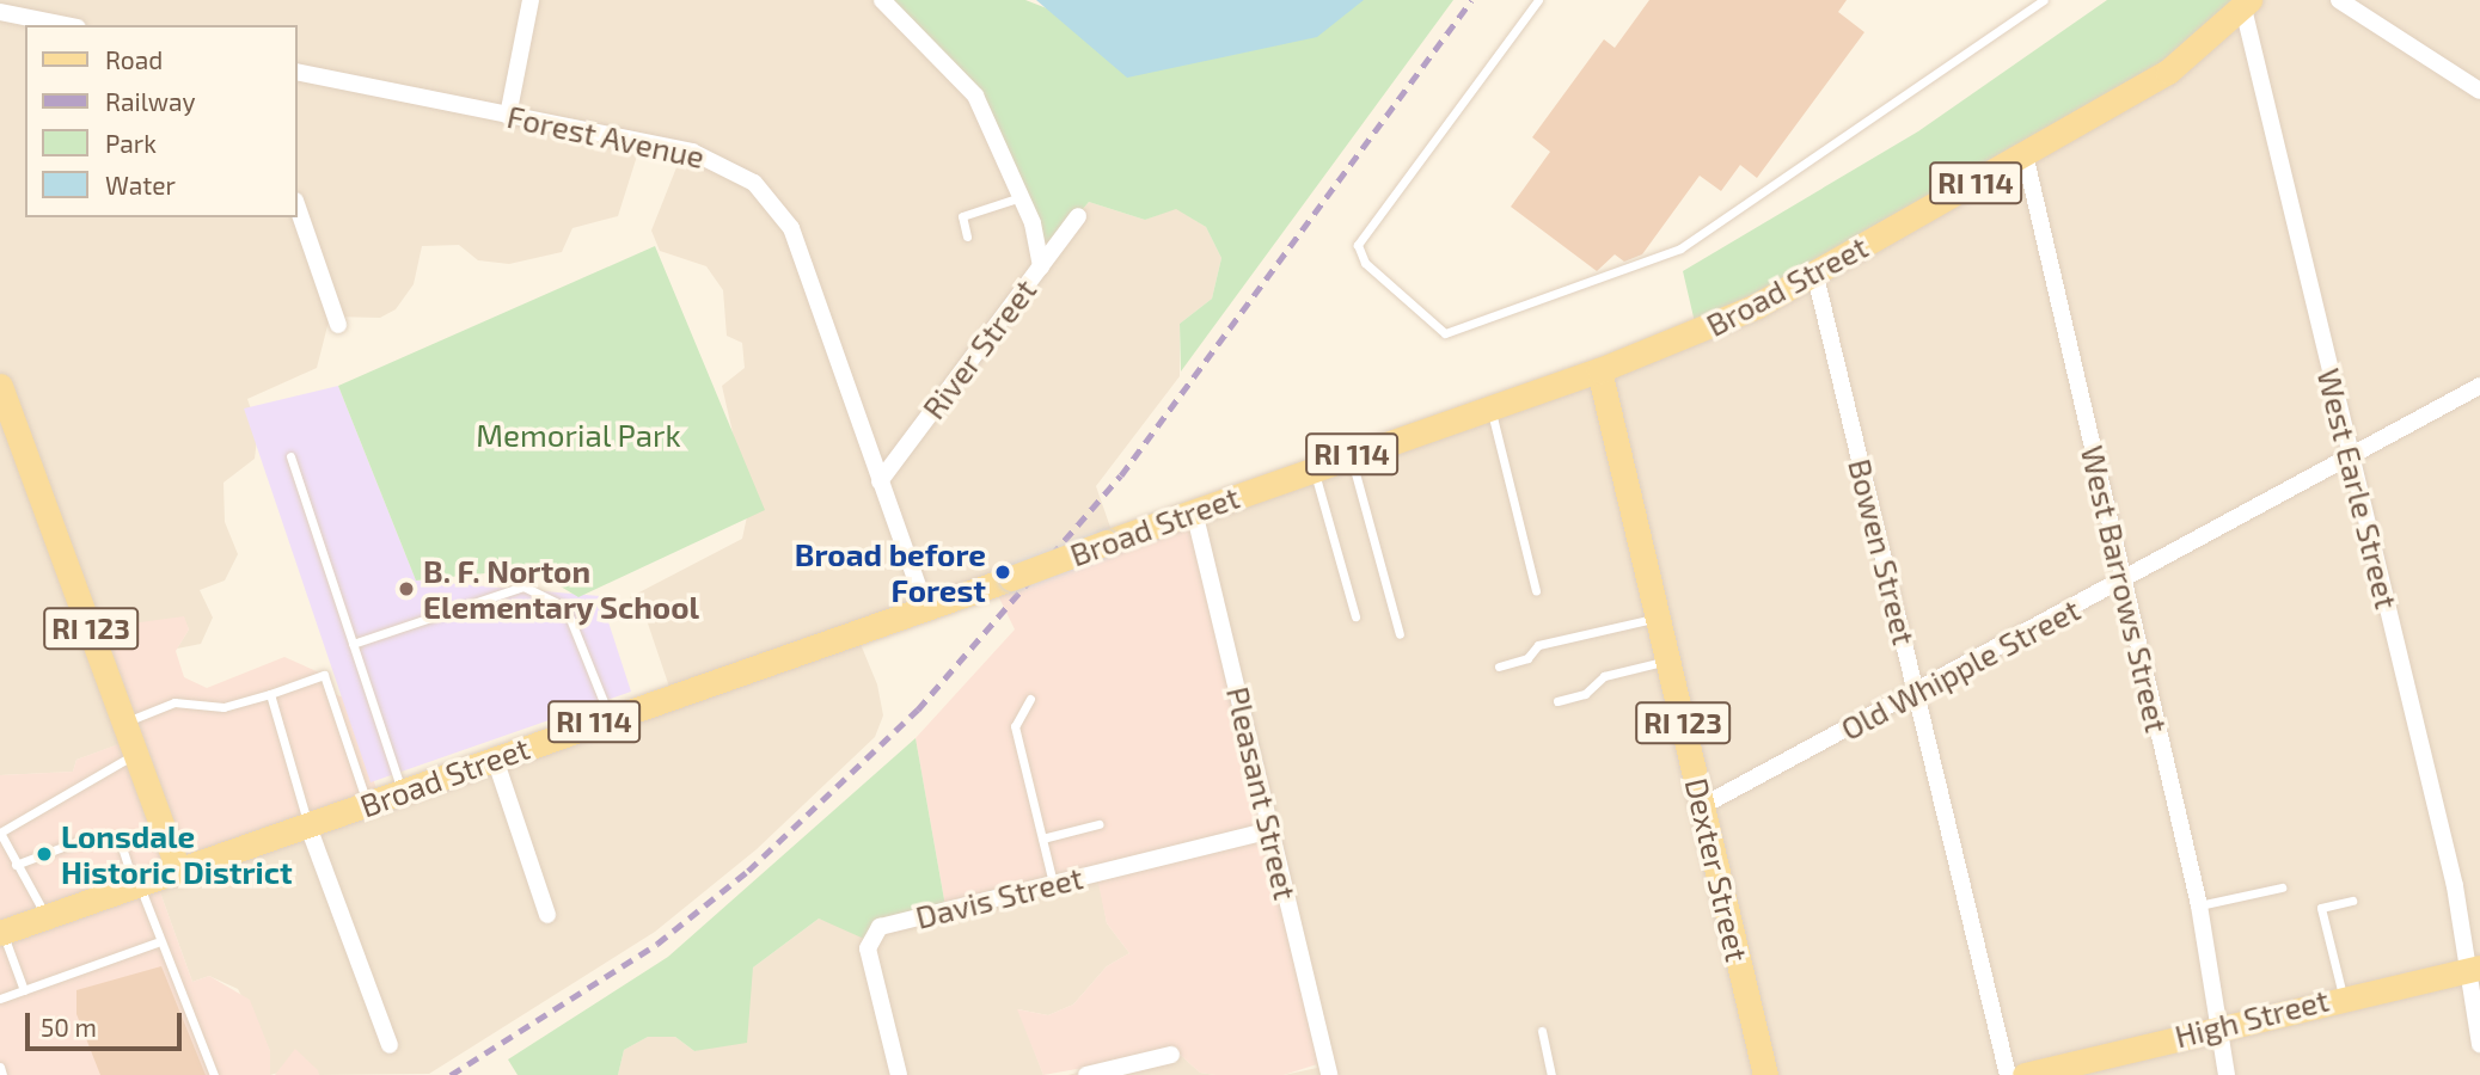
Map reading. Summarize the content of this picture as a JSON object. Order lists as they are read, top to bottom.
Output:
{
  "streets": {
    "main road": [
      "RI 114",
      "Broad Street",
      "RI 123",
      "Dexter Street",
      "High Street"
    ],
    "street": [
      "Forest Avenue",
      "River Street",
      "West Earle Street",
      "Bowen Street",
      "West Barrows Street",
      "Old Whipple Street",
      "Pleasant Street",
      "Davis Street"
    ]
  },
  "crossings": [
    ["Forest Avenue", "Broad Street"],
    ["Forest Avenue", "River Street"],
    ["Broad Street", "West Earle Street"],
    ["Broad Street", "Bowen Street"],
    ["Broad Street", "West Barrows Street"],
    ["Broad Street", "RI 123"],
    ["Broad Street", "Pleasant Street"],
    ["Broad Street", "Dexter Street"],
    ["West Earle Street", "Old Whipple Street"],
    ["West Earle Street", "High Street"],
    ["Bowen Street", "Old Whipple Street"],
    ["West Barrows Street", "Old Whipple Street"],
    ["West Barrows Street", "High Street"],
    ["Old Whipple Street", "Dexter Street"],
    ["Pleasant Street", "Davis Street"]
  ],
  "parks": ["Memorial Park"],
  "places": ["Broad before Forest", "B. F. Norton Elementary School", "Lonsdale Historic District"],
  "legend": [
    "Road",
    "Railway",
    "Park",
    "Water"
  ],
  "scale_bar": "50 m"
}
